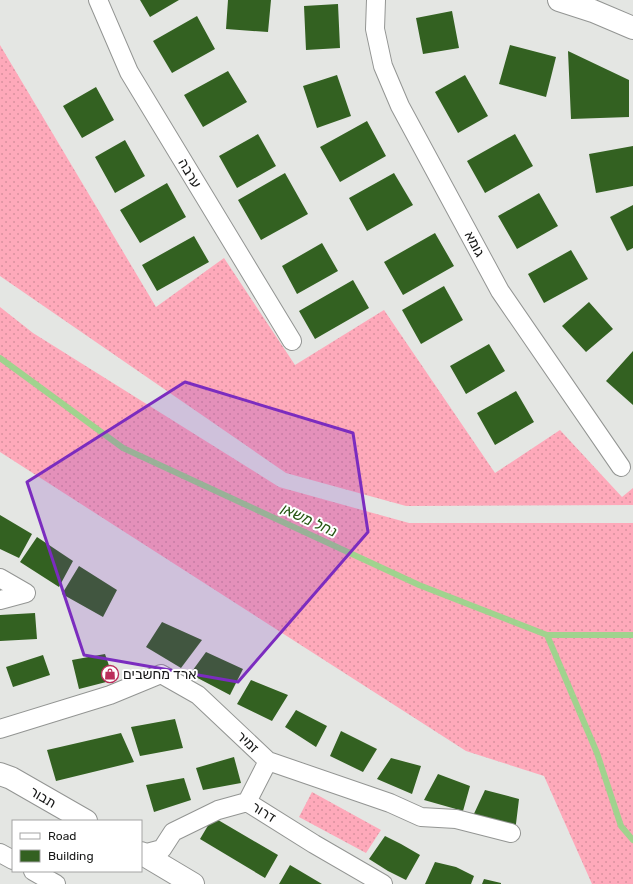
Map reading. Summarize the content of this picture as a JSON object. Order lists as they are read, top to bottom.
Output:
{
  "streets": {
    "street": [
      "ערבה",
      "גומא",
      "זמיר",
      "תבור",
      "דרור"
    ]
  },
  "water": ["נחל משאן"],
  "places": {
    "shop": ["ארד מחשבים"]
  },
  "legend": ["Road", "Building"]
}
